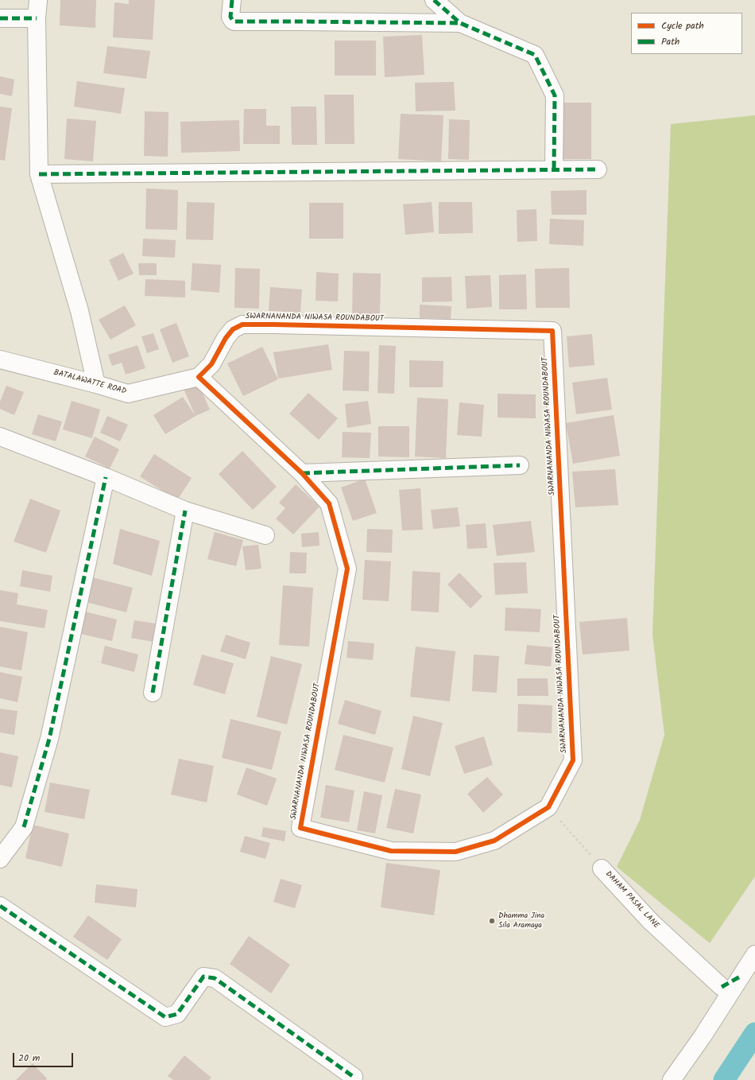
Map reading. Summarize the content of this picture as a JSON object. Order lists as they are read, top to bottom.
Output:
{
  "streets": {
    "street": ["SWARNANANDA NIWASA ROUNDABOUT", "BATALAWATTE ROAD", "DAHAM PASAL LANE"]
  },
  "crossings": [
    ["SWARNANANDA NIWASA ROUNDABOUT", "BATALAWATTE ROAD"],
    ["SWARNANANDA NIWASA ROUNDABOUT", "DAHAM PASAL LANE"]
  ],
  "places": ["Dhamma Jina Sila Aramaya"],
  "legend": ["Cycle path", "Path"],
  "scale_bar": "20 m"
}
